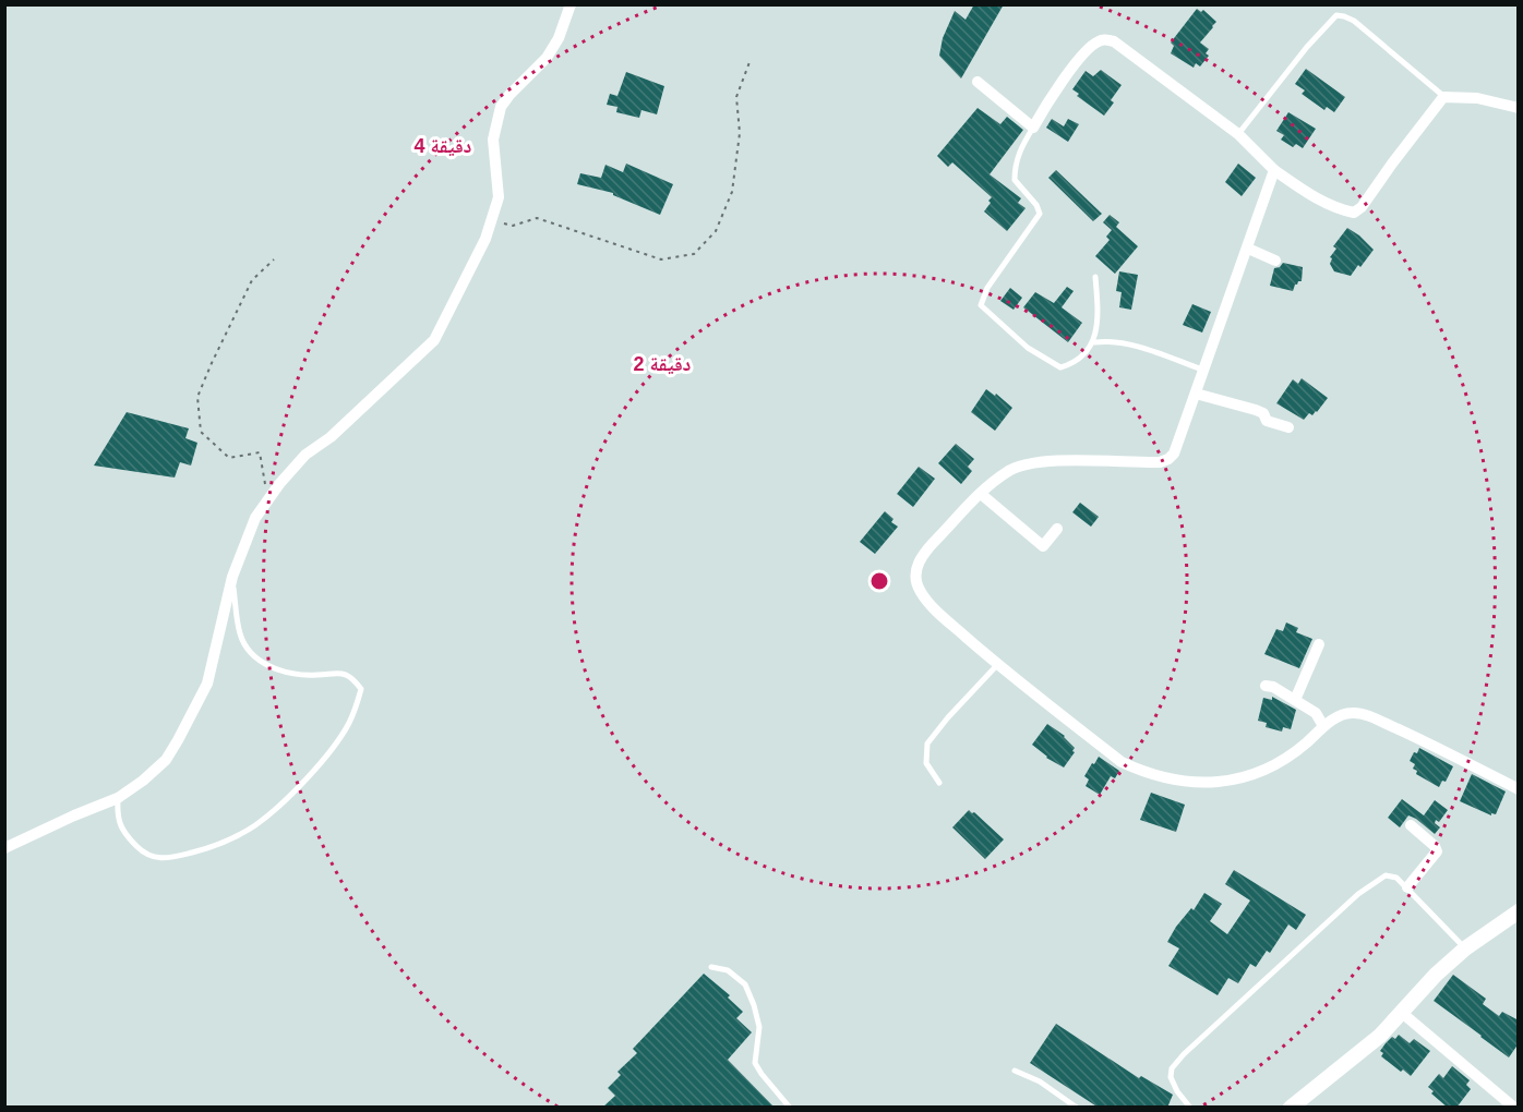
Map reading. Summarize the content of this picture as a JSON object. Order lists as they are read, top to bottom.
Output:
{
  "rings": ["4 دقيقة", "2 دقيقة"]
}
